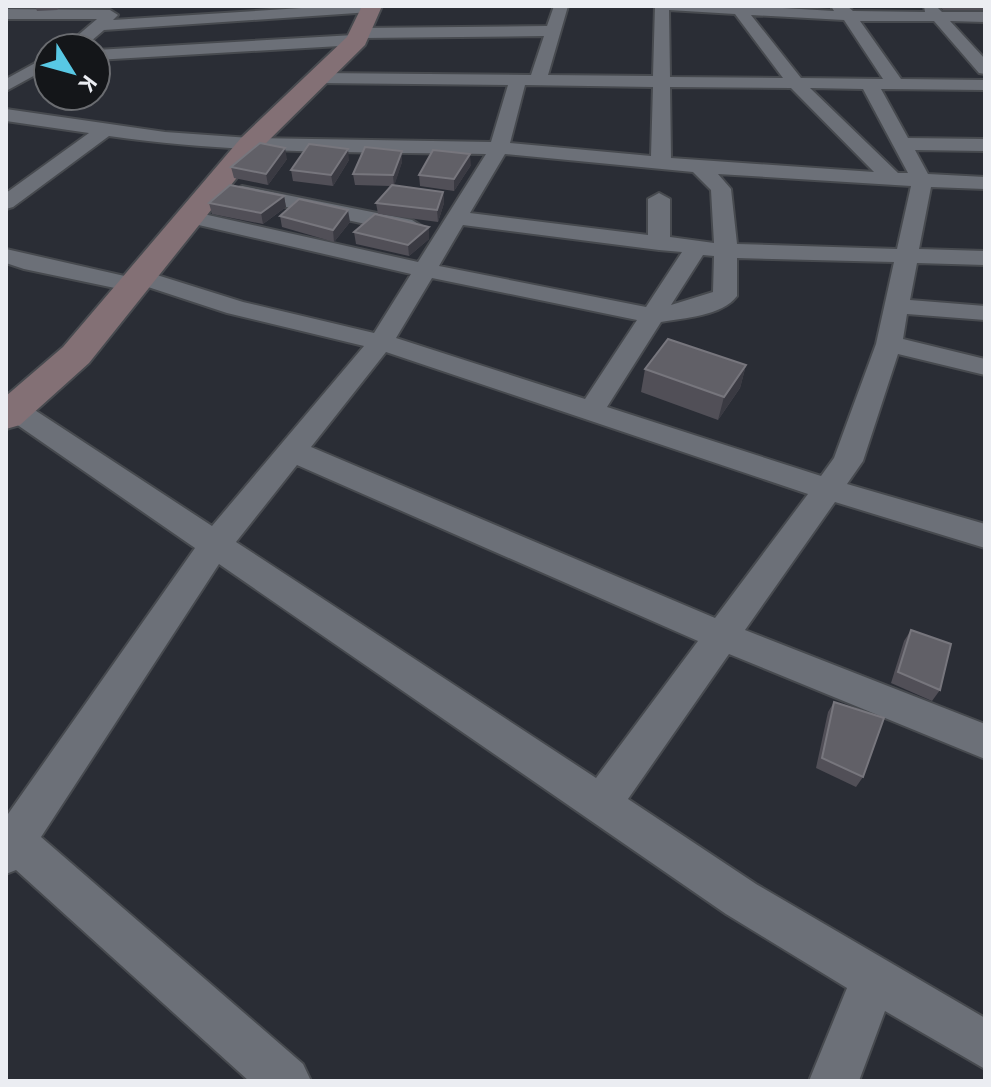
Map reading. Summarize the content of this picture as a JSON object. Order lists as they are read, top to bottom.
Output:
{
  "north": "bottom right"
}
